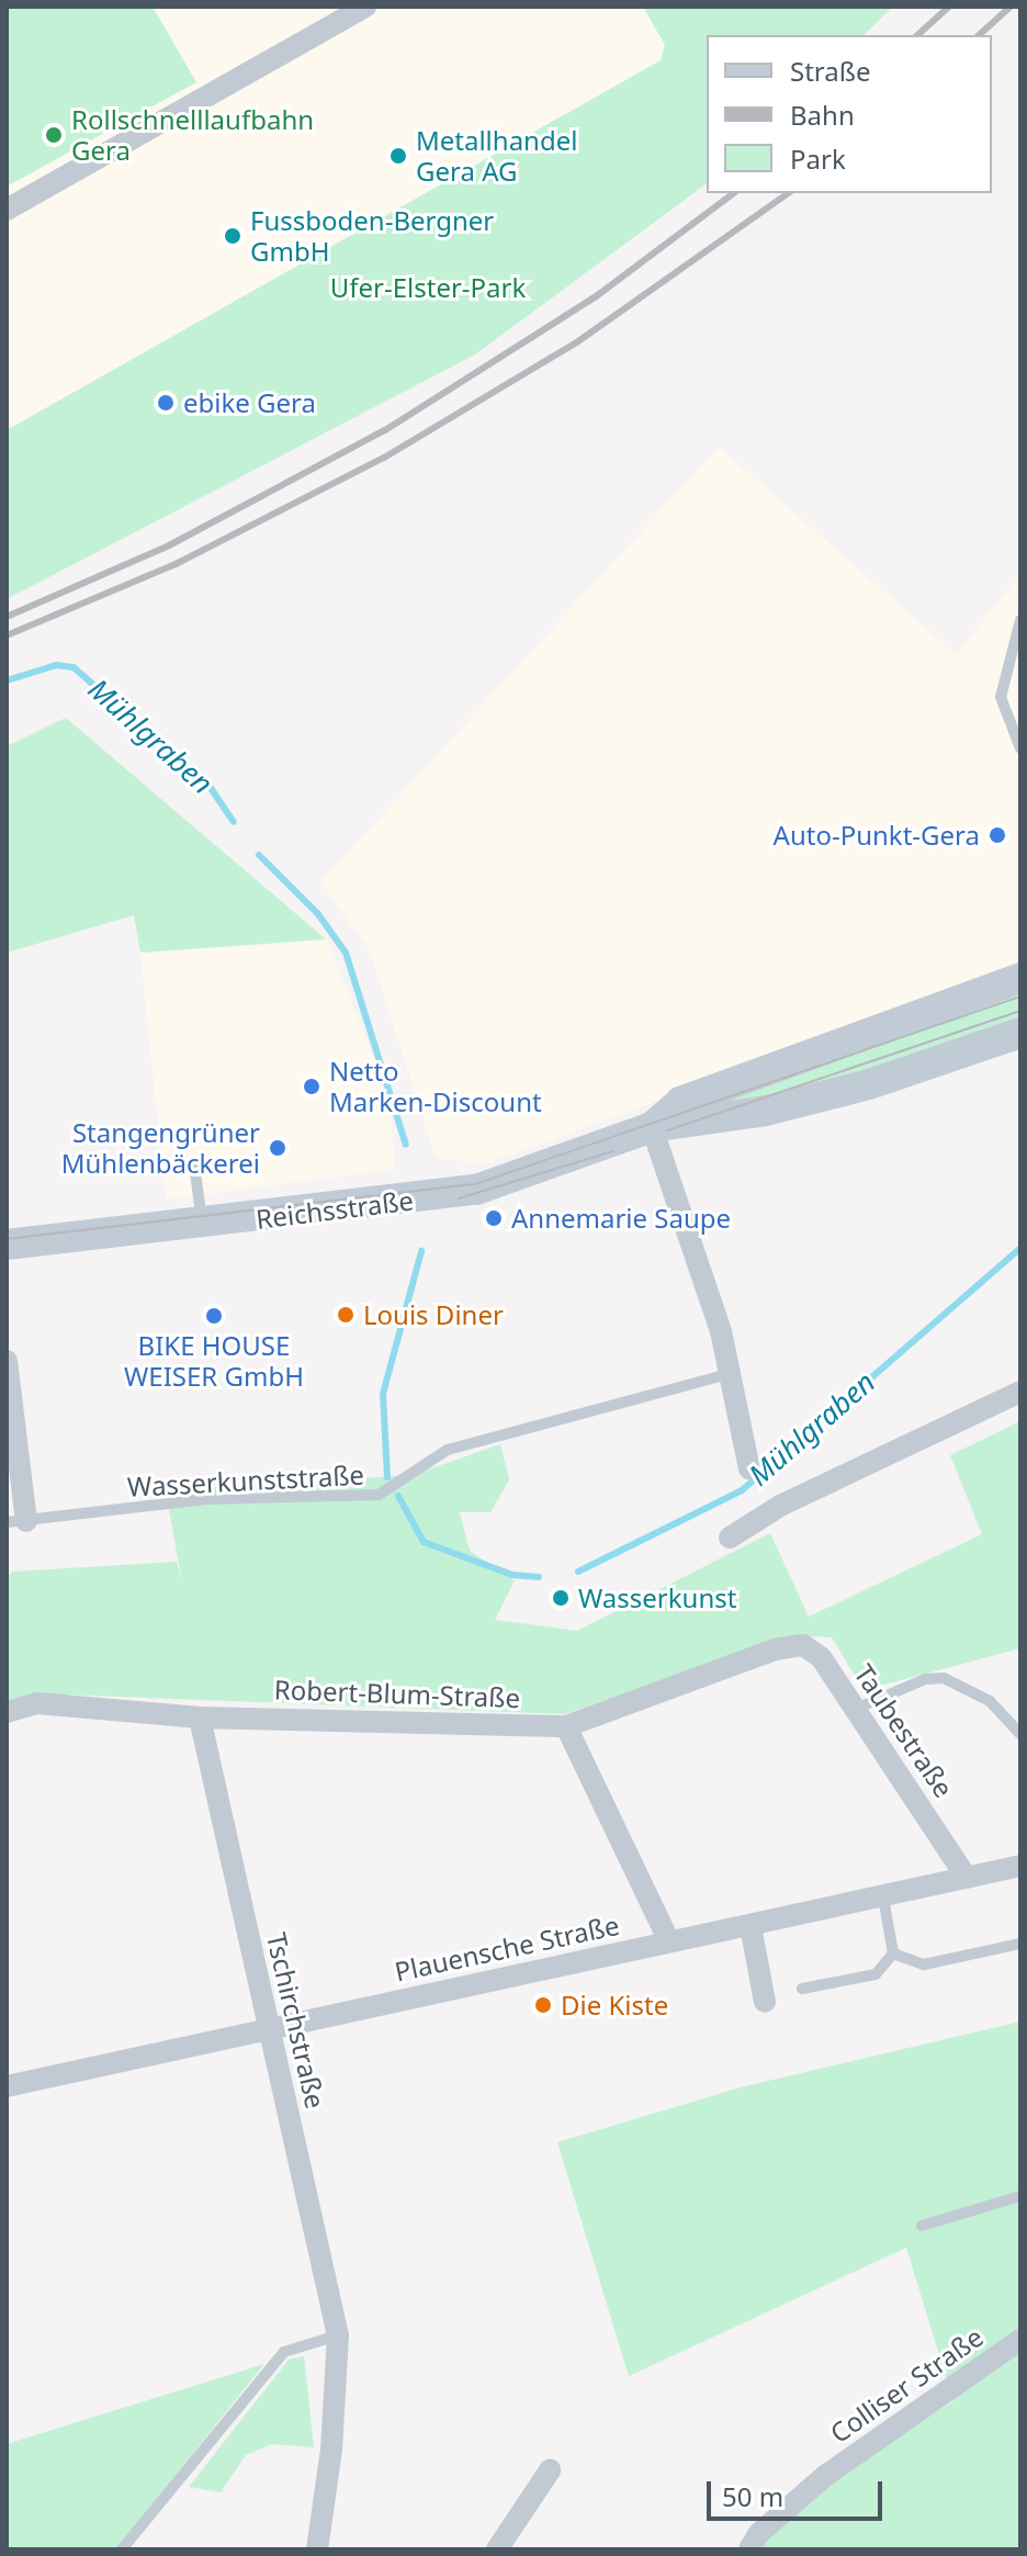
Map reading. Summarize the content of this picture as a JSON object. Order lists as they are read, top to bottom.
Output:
{
  "streets": {
    "main road": ["Reichsstraße"],
    "street": [
      "Robert-Blum-Straße",
      "Taubestraße",
      "Plauensche Straße",
      "Tschirchstraße",
      "Colliser Straße"
    ],
    "lane": ["Wasserkunststraße"]
  },
  "crossings": [
    ["Robert-Blum-Straße", "Taubestraße"],
    ["Robert-Blum-Straße", "Tschirchstraße"],
    ["Taubestraße", "Plauensche Straße"],
    ["Plauensche Straße", "Tschirchstraße"]
  ],
  "water": ["Mühlgraben"],
  "parks": ["Ufer-Elster-Park"],
  "places": [
    "Rollschnelllaufbahn Gera",
    "Metallhandel Gera AG",
    "Fussboden-Bergner GmbH",
    "ebike Gera",
    "Auto-Punkt-Gera",
    "Netto Marken-Discount",
    "Stangengrüner Mühlenbäckerei",
    "Annemarie Saupe",
    "Louis Diner",
    "BIKE HOUSE WEISER GmbH",
    "Wasserkunst",
    "Die Kiste"
  ],
  "legend": ["Straße", "Bahn", "Park"],
  "scale_bar": "50 m"
}
